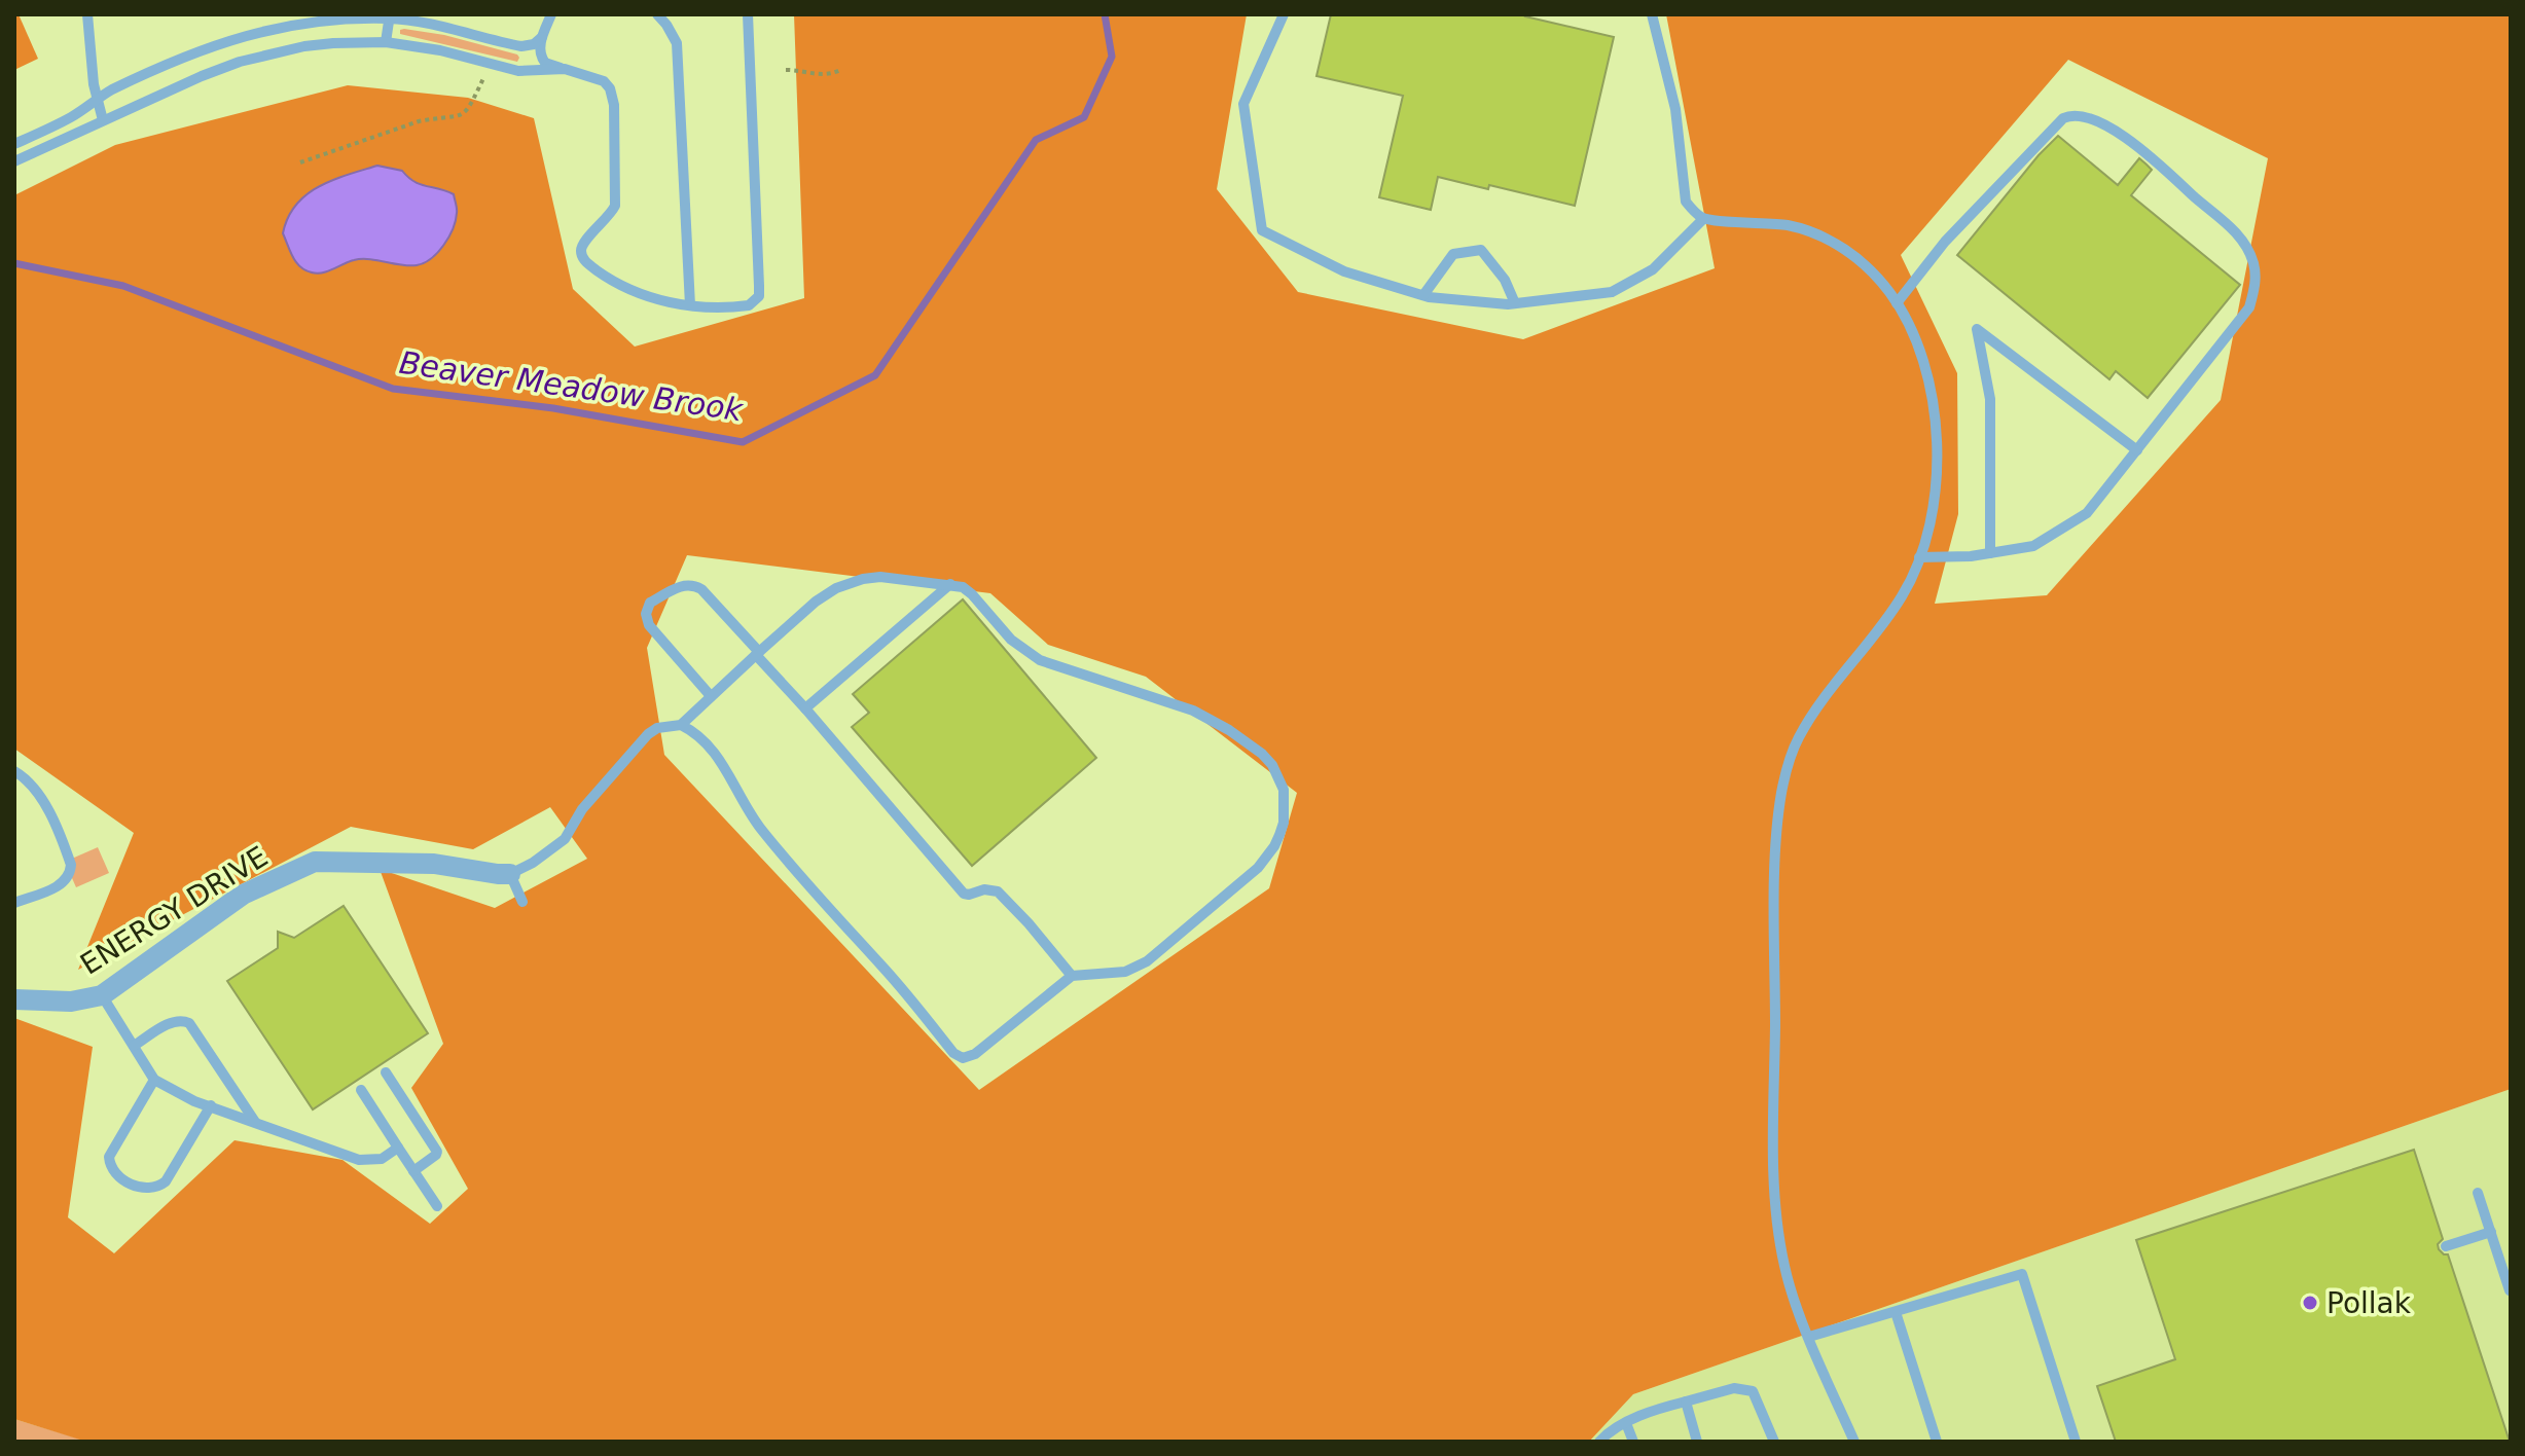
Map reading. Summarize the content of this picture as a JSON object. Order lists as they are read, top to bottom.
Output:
{
  "streets": {
    "street": ["ENERGY DRIVE"]
  },
  "water": ["Beaver Meadow Brook"],
  "places": ["Pollak"]
}
